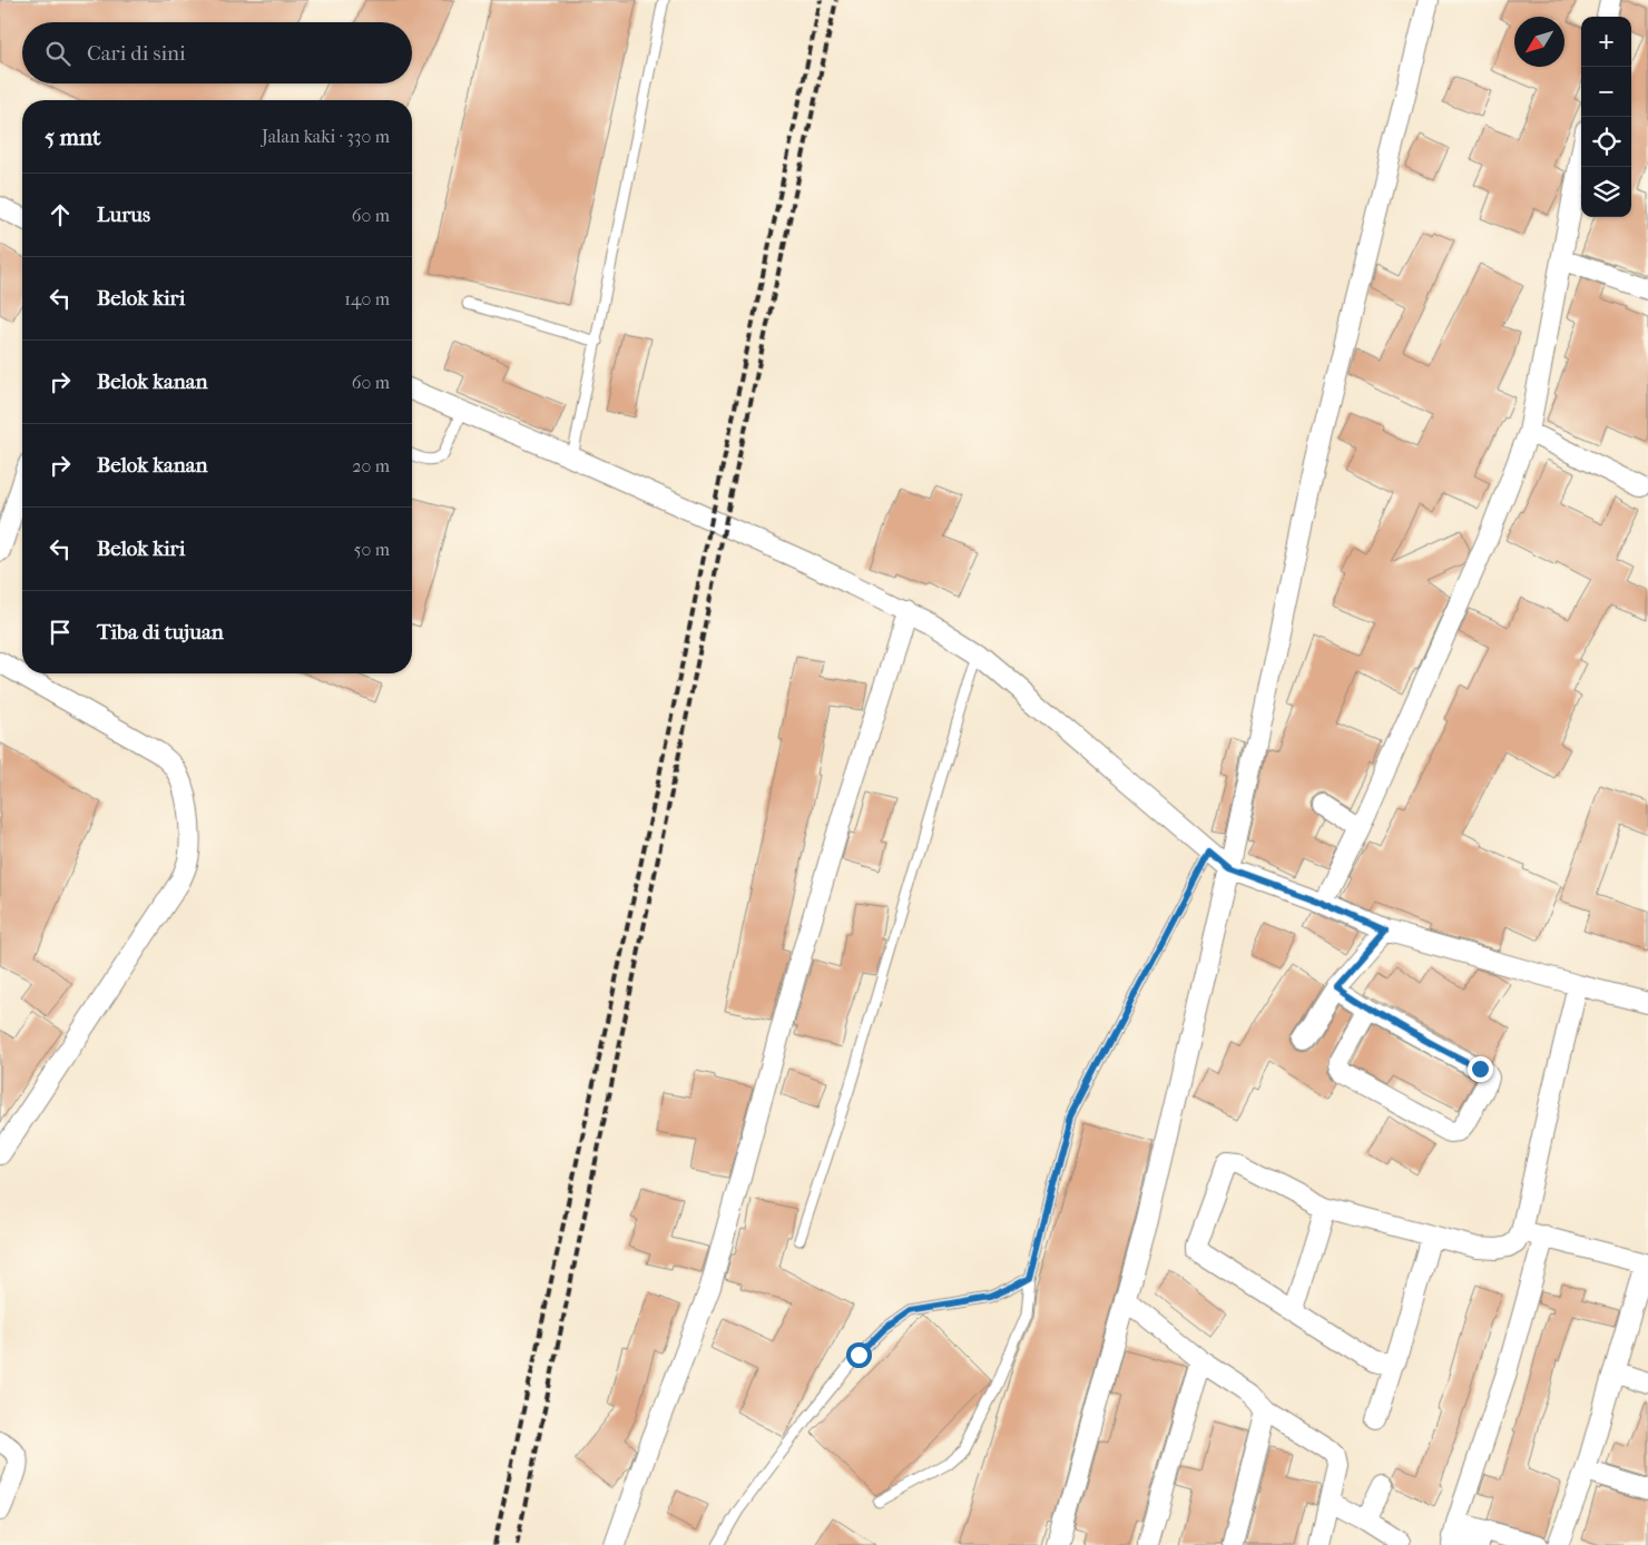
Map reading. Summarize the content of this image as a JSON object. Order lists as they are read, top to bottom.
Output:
{
  "north": "bottom left",
  "page": {
    "map_buttons": ["+", "−"],
    "search": "Cari di sini",
    "heading": ["5 mnt", "Jalan kaki · 330 m"],
    "list": [
      ["Lurus", "60 m"],
      ["Belok kiri", "140 m"],
      ["Belok kanan", "60 m"],
      ["Belok kanan", "20 m"],
      ["Belok kiri", "50 m"],
      "Tiba di tujuan"
    ]
  }
}
